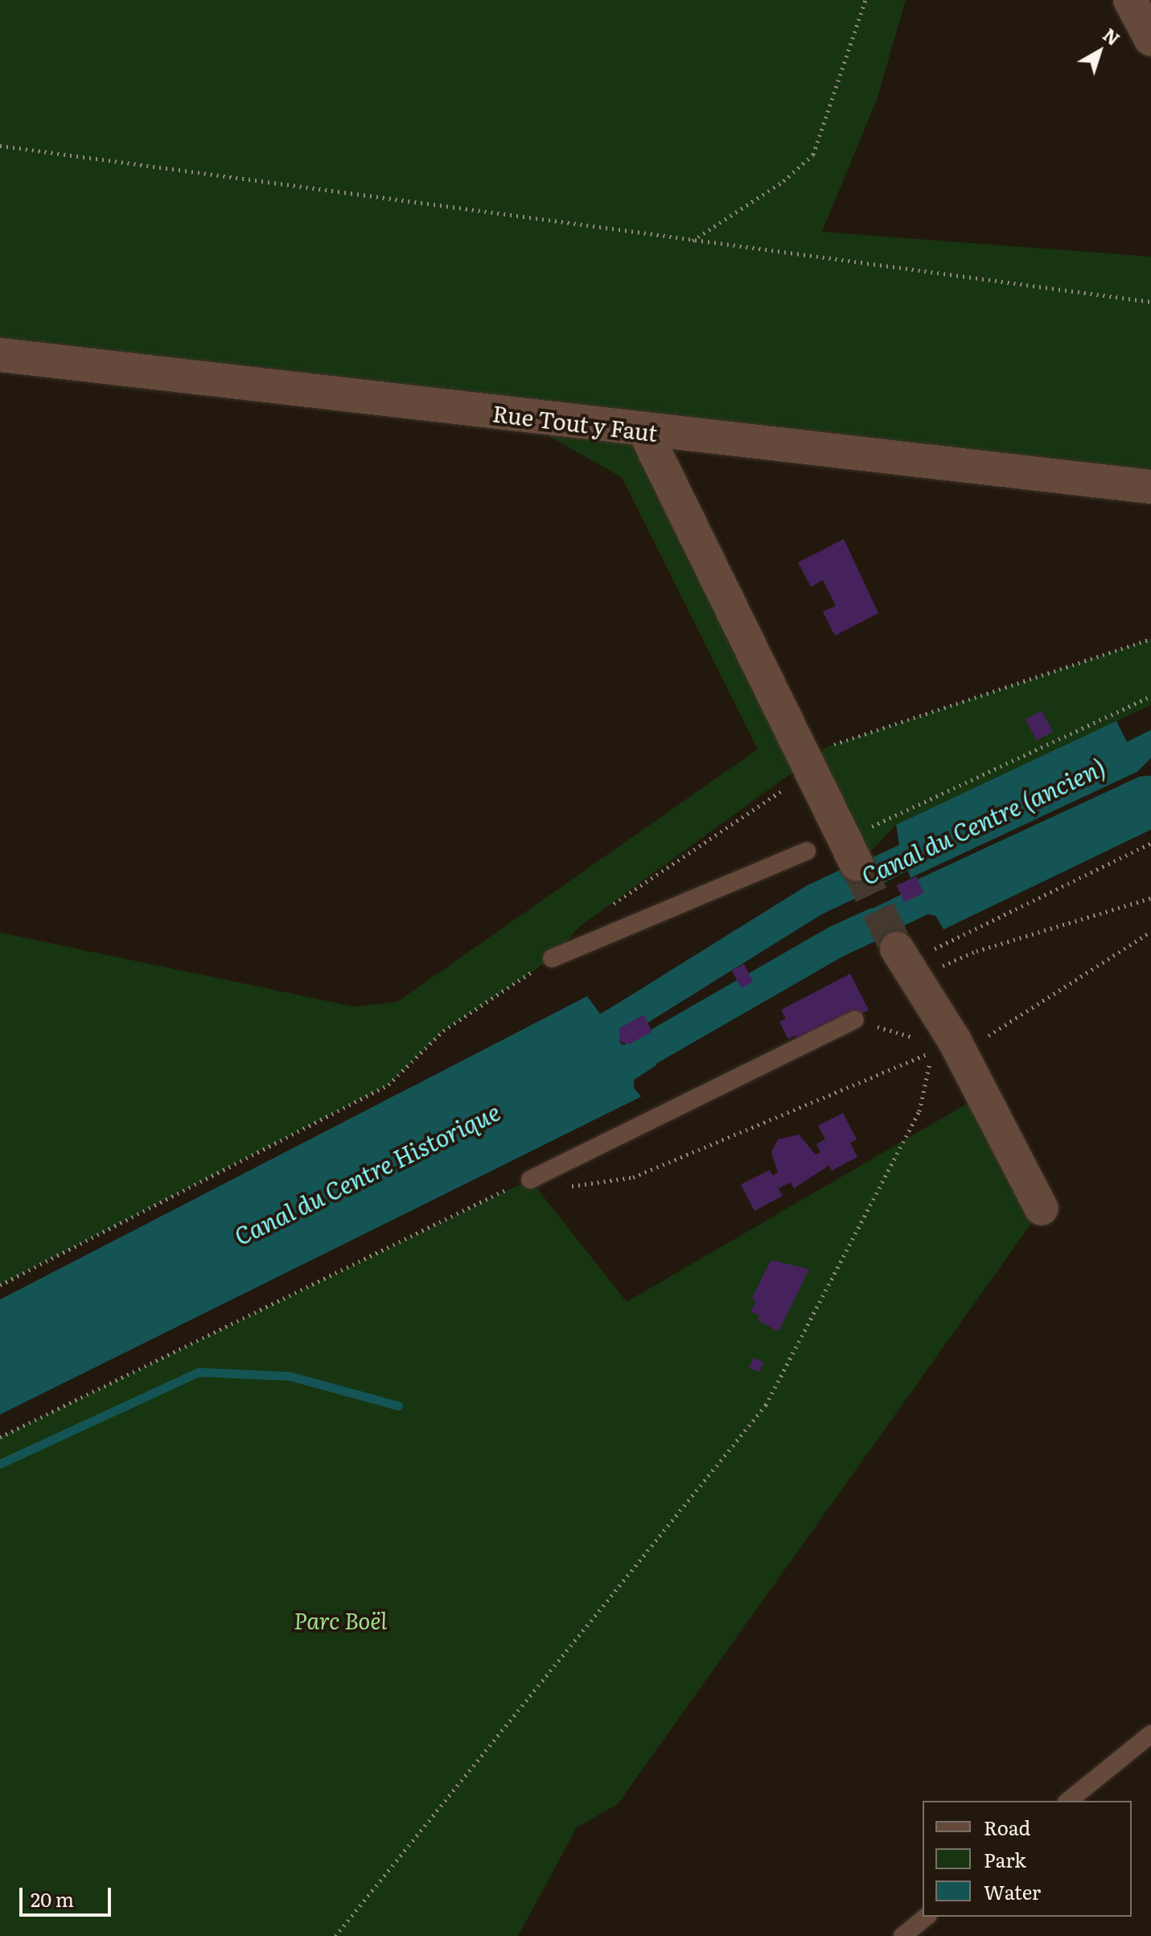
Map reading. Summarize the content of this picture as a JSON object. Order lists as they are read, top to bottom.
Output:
{
  "streets": {
    "street": ["Rue Tout y Faut"]
  },
  "water": ["Canal du Centre (ancien)", "Canal du Centre Historique"],
  "parks": ["Parc Boël"],
  "legend": ["Road", "Park", "Water"],
  "scale_bar": "20 m",
  "north": "top right"
}
